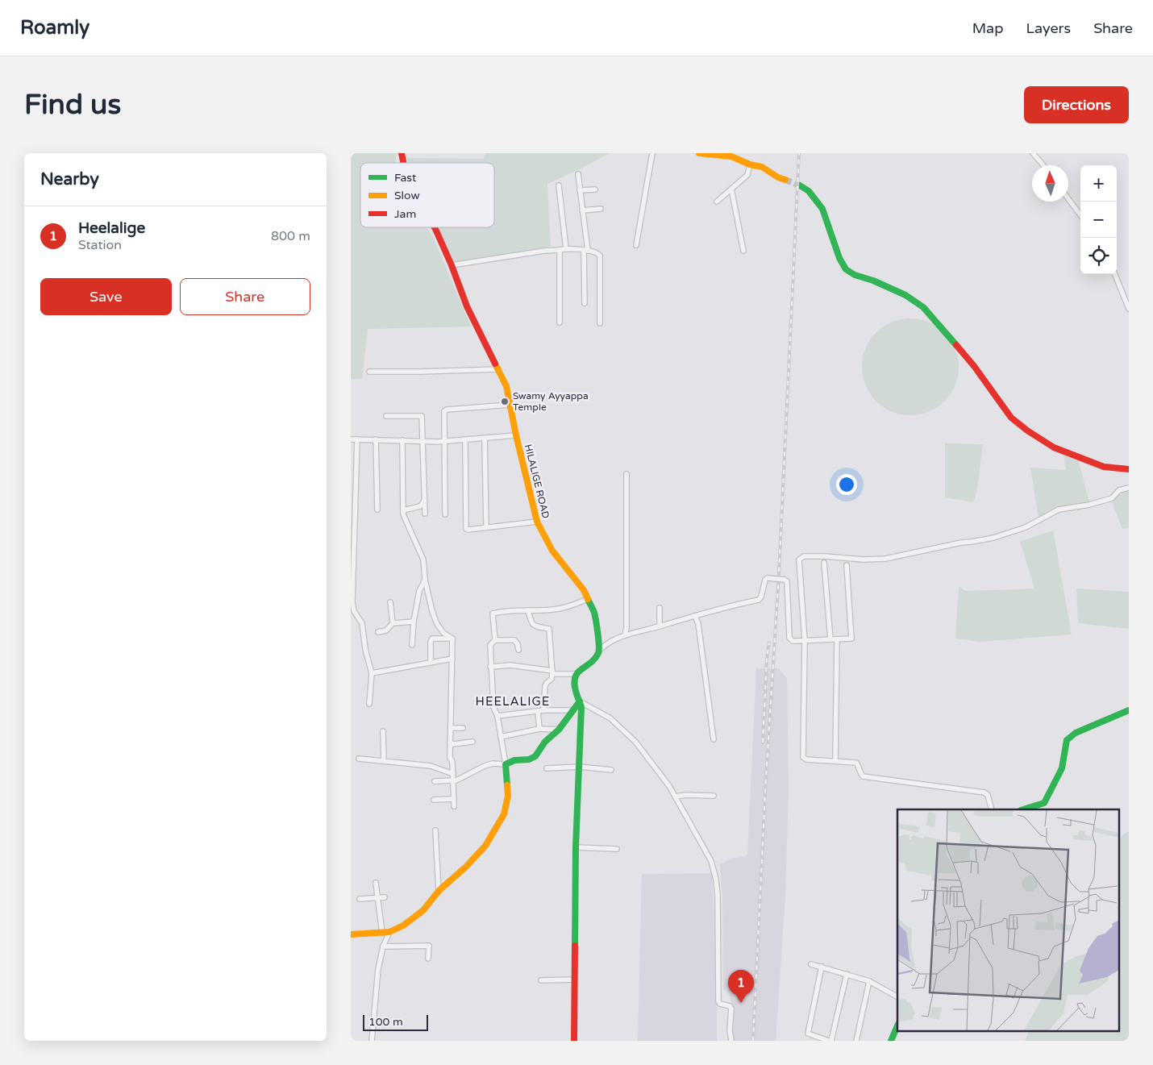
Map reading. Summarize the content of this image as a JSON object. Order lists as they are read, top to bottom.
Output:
{
  "streets": {
    "street": ["HILALIGE ROAD"]
  },
  "districts": ["HEELALIGE"],
  "places": ["Swamy Ayyappa Temple"],
  "legend": ["Fast", "Slow", "Jam"],
  "scale_bar": "100 m",
  "north": "top",
  "page": {
    "header": "Roamly",
    "nav": ["Map", "Layers", "Share"],
    "buttons": [
      "Directions",
      ["Save", "Share"]
    ],
    "title": "Find us",
    "heading": "Nearby",
    "map_buttons": ["+", "−"],
    "list": [
      {
        "mark": "1",
        "name": "Heelalige",
        "note": "Station",
        "value": "800 m"
      }
    ],
    "pins": "1",
    "scale": "100 m"
  }
}
